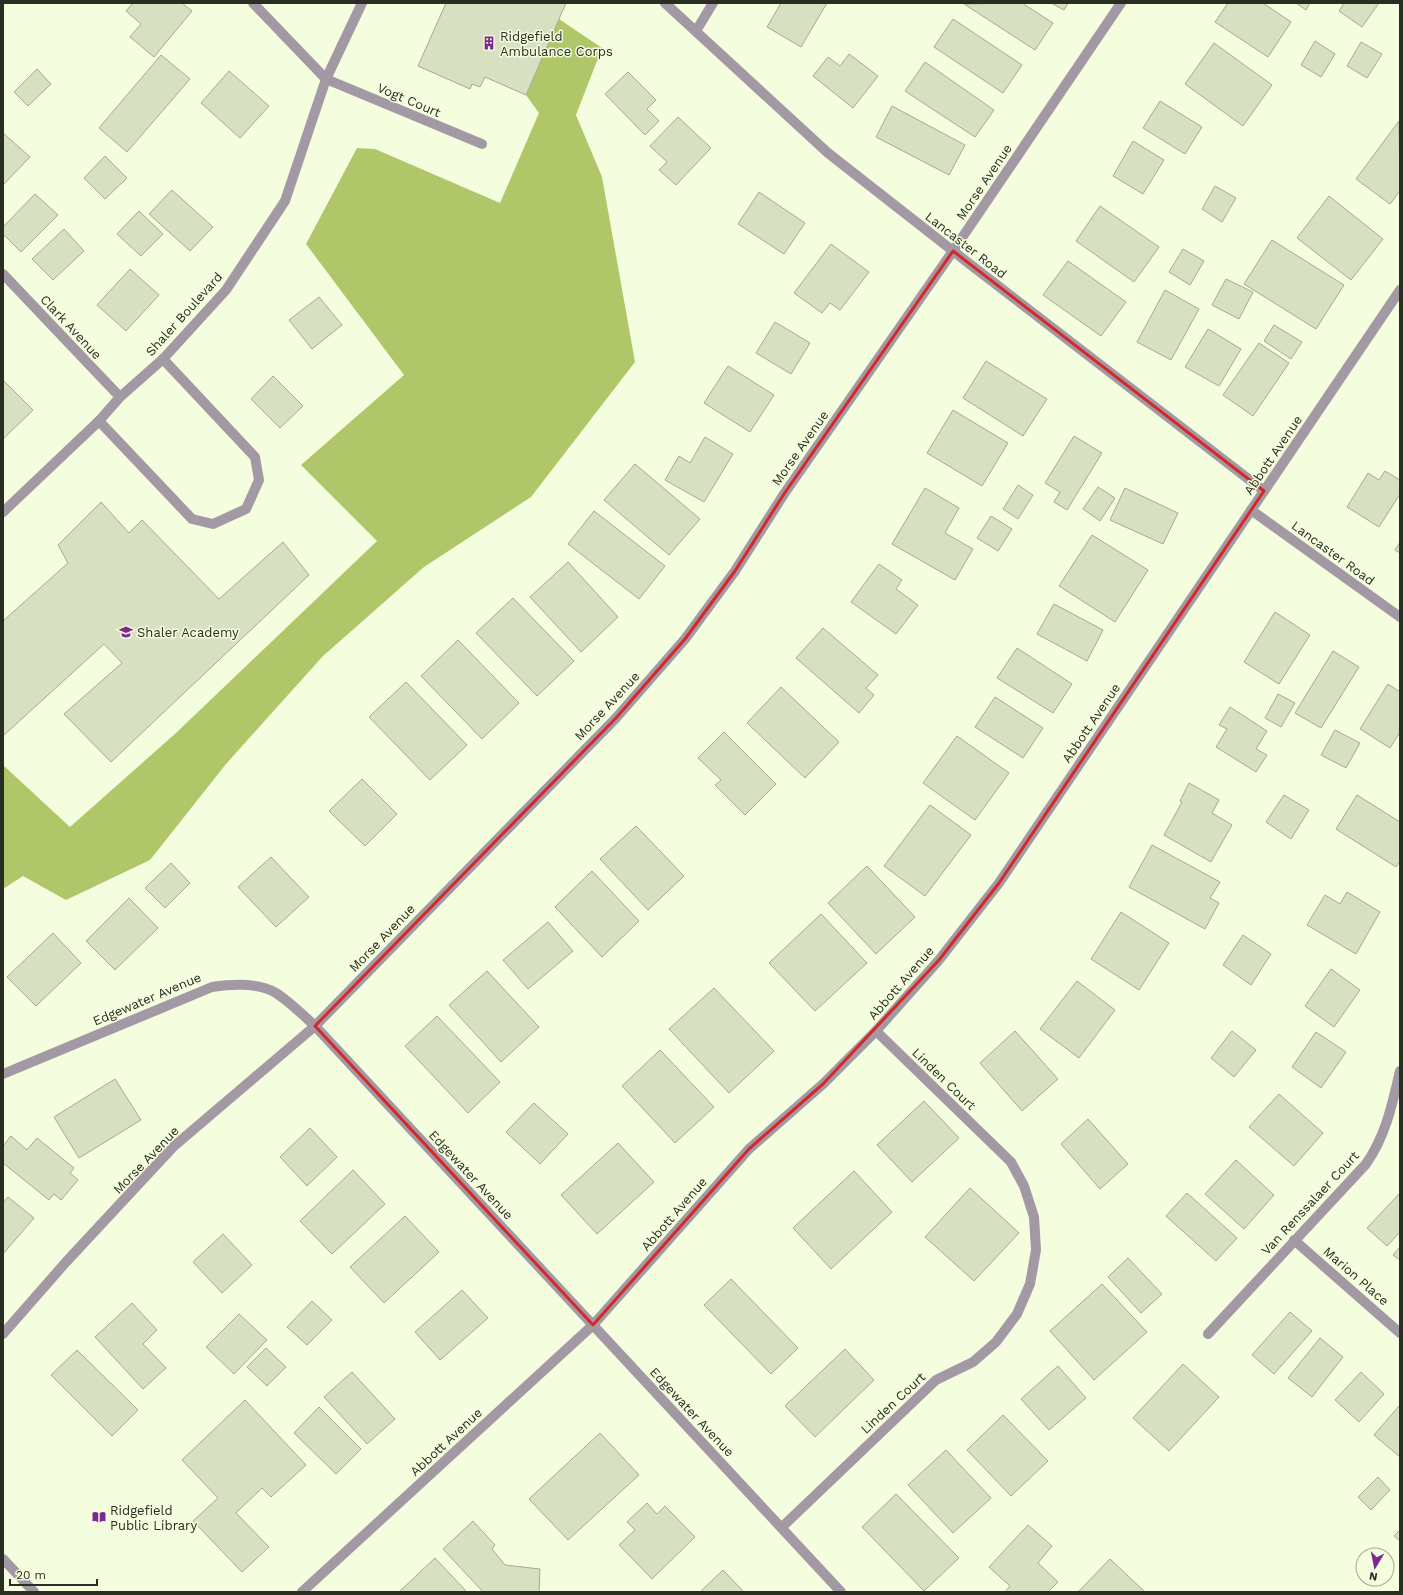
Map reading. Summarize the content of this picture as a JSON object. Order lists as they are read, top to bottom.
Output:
{
  "streets": {
    "street": [
      "Vogt Court",
      "Morse Avenue",
      "Lancaster Road",
      "Shaler Boulevard",
      "Clark Avenue",
      "Abbott Avenue",
      "Edgewater Avenue",
      "Linden Court",
      "Van Renssalaer Court",
      "Marion Place"
    ]
  },
  "crossings": [
    ["Vogt Court", "Shaler Boulevard"],
    ["Morse Avenue", "Lancaster Road"],
    ["Morse Avenue", "Edgewater Avenue"],
    ["Lancaster Road", "Abbott Avenue"],
    ["Shaler Boulevard", "Clark Avenue"],
    ["Abbott Avenue", "Edgewater Avenue"],
    ["Abbott Avenue", "Linden Court"],
    ["Edgewater Avenue", "Linden Court"],
    ["Van Renssalaer Court", "Marion Place"]
  ],
  "places": {
    "building": ["Ridgefield Ambulance Corps"],
    "school or university": ["Shaler Academy"],
    "library": ["Ridgefield Public Library"]
  },
  "scale_bar": "20 m",
  "north": "bottom"
}
